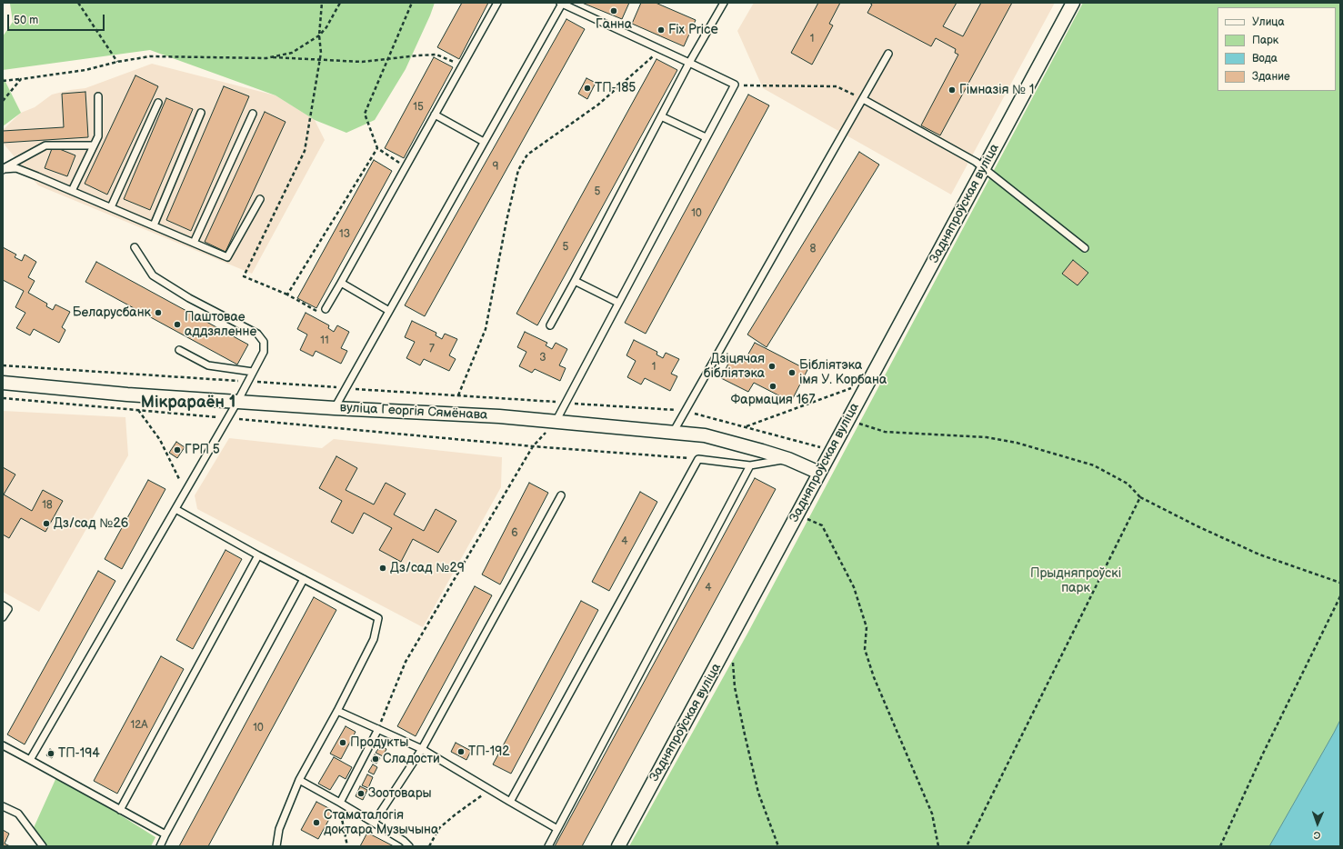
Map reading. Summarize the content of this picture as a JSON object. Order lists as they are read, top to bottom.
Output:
{
  "streets": {
    "street": ["Задняпроўская вуліца", "вуліца Георгія Сямёнава"]
  },
  "crossings": [
    ["Задняпроўская вуліца", "вуліца Георгія Сямёнава"]
  ],
  "districts": ["Мікрараён 1"],
  "parks": ["Прыдняпроўскі парк"],
  "places": [
    "Ганна",
    "Fix Price",
    "ТП-185",
    "Гімназія № 1",
    "Беларусбанк",
    "Паштовае аддзяленне",
    "Дзіцячая бібліятэка",
    "Бібліятэка імя У. Корбана",
    "Фармация 167",
    "ГРП 5",
    "Дз/сад №26",
    "Дз/сад №29",
    "Продукты",
    "ТП-192",
    "ТП-194",
    "Сладости",
    "Зоотовары",
    "Стаматалогія доктара Музычына"
  ],
  "house_numbers": [
    "1",
    "15",
    "9",
    "5",
    "10",
    "13",
    "5",
    "8",
    "11",
    "7",
    "3",
    "1",
    "18",
    "6",
    "4",
    "4",
    "12А",
    "10"
  ],
  "legend": [
    "Улица",
    "Парк",
    "Вода",
    "Здание"
  ],
  "scale_bar": "50 m",
  "north": "bottom"
}
